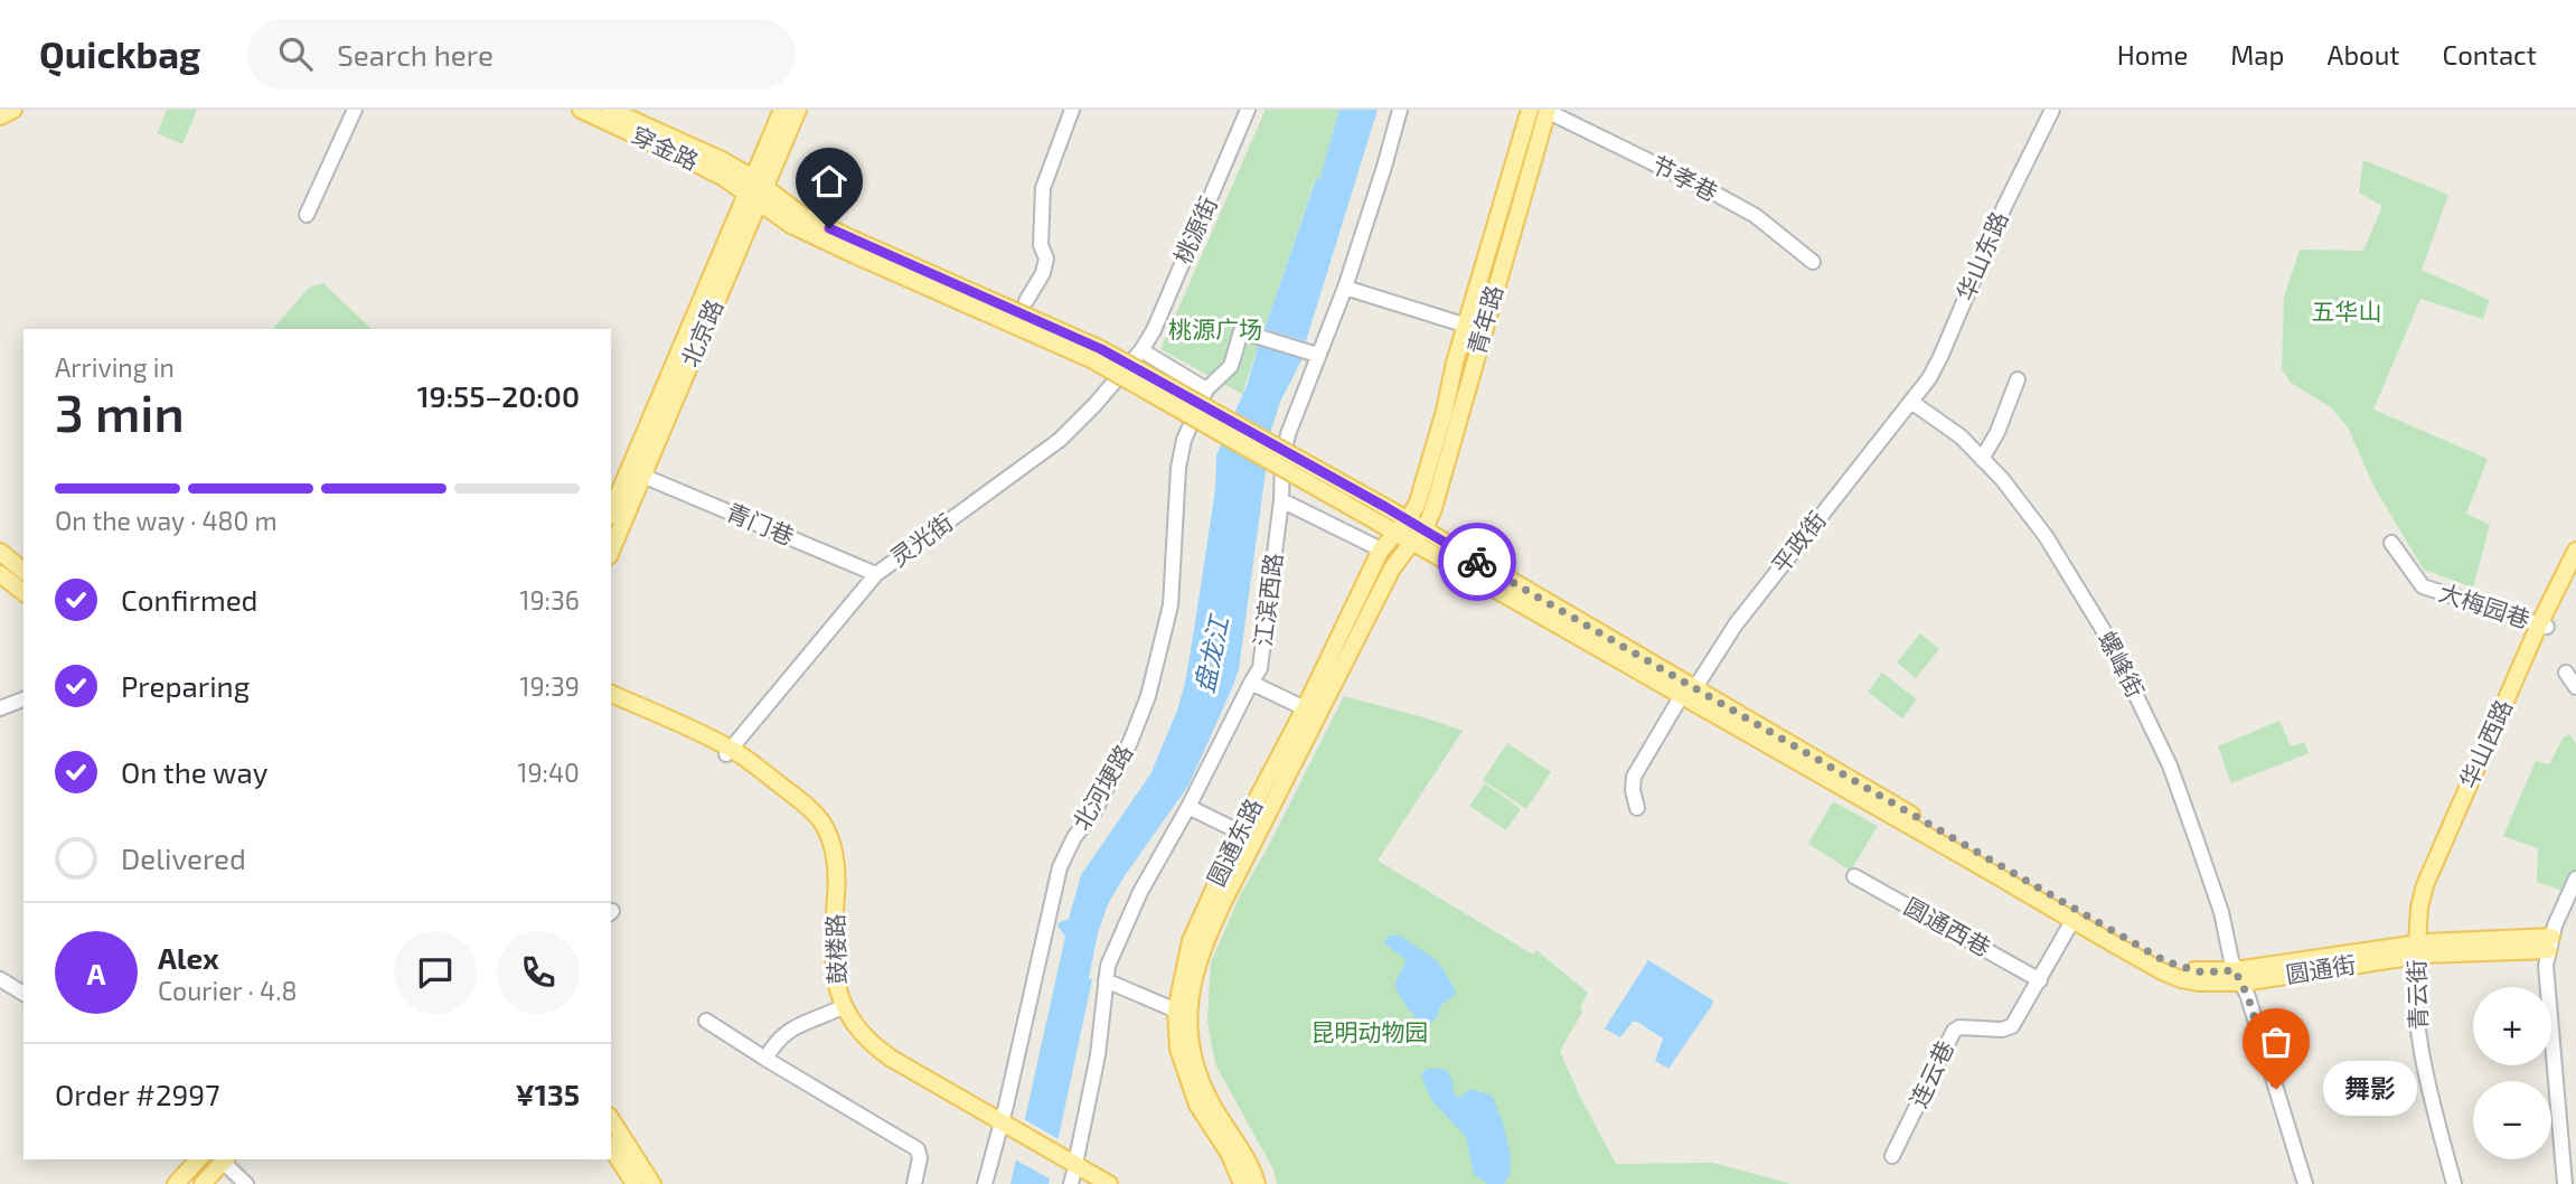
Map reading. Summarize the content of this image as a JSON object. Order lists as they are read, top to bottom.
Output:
{
  "streets": {
    "main road": [
      "穿金路",
      "青年路",
      "北京路",
      "华山西路",
      "圆通东路",
      "鼓楼路",
      "圆通街"
    ],
    "street": [
      "节孝巷",
      "桃源街",
      "华山东路",
      "青门巷",
      "灵光街",
      "平政街",
      "江滨西路",
      "大梅园巷",
      "螺峰街",
      "北河埂路",
      "圆通西巷",
      "青云街",
      "连云巷"
    ]
  },
  "crossings": [
    ["穿金路", "北京路"],
    ["穿金路", "圆通街"],
    ["节孝巷", "青年路"],
    ["桃源街", "灵光街"],
    ["华山东路", "平政街"],
    ["华山东路", "螺峰街"],
    ["青年路", "圆通东路"],
    ["青年路", "圆通街"],
    ["北京路", "青门巷"],
    ["北京路", "圆通街"],
    ["青门巷", "灵光街"],
    ["灵光街", "鼓楼路"],
    ["平政街", "螺峰街"],
    ["平政街", "圆通街"],
    ["江滨西路", "北河埂路"],
    ["江滨西路", "鼓楼路"],
    ["大梅园巷", "华山西路"],
    ["螺峰街", "圆通街"],
    ["华山西路", "圆通街"],
    ["华山西路", "青云街"],
    ["北河埂路", "鼓楼路"],
    ["圆通东路", "圆通街"],
    ["圆通西巷", "连云巷"],
    ["圆通街", "青云街"],
    ["圆通街", "连云巷"]
  ],
  "water": ["盘龙江"],
  "parks": ["五华山", "桃源广场", "昆明动物园"],
  "places": ["舞影"],
  "page": {
    "header": "Quickbag",
    "search": "Search here",
    "nav": [
      "Home",
      "Map",
      "About",
      "Contact"
    ],
    "heading": ["3 min", "Arriving in", "19:55–20:00"],
    "panel": [
      "Alex",
      "Courier · 4.8",
      "Order #2997",
      "¥135"
    ],
    "bar": "On the way · 480 m",
    "list": [
      ["Confirmed", "19:36"],
      ["Preparing", "19:39"],
      ["On the way", "19:40"],
      "Delivered"
    ],
    "round": "A",
    "map_buttons": ["+", "−"],
    "bubble": "舞影"
  }
}
